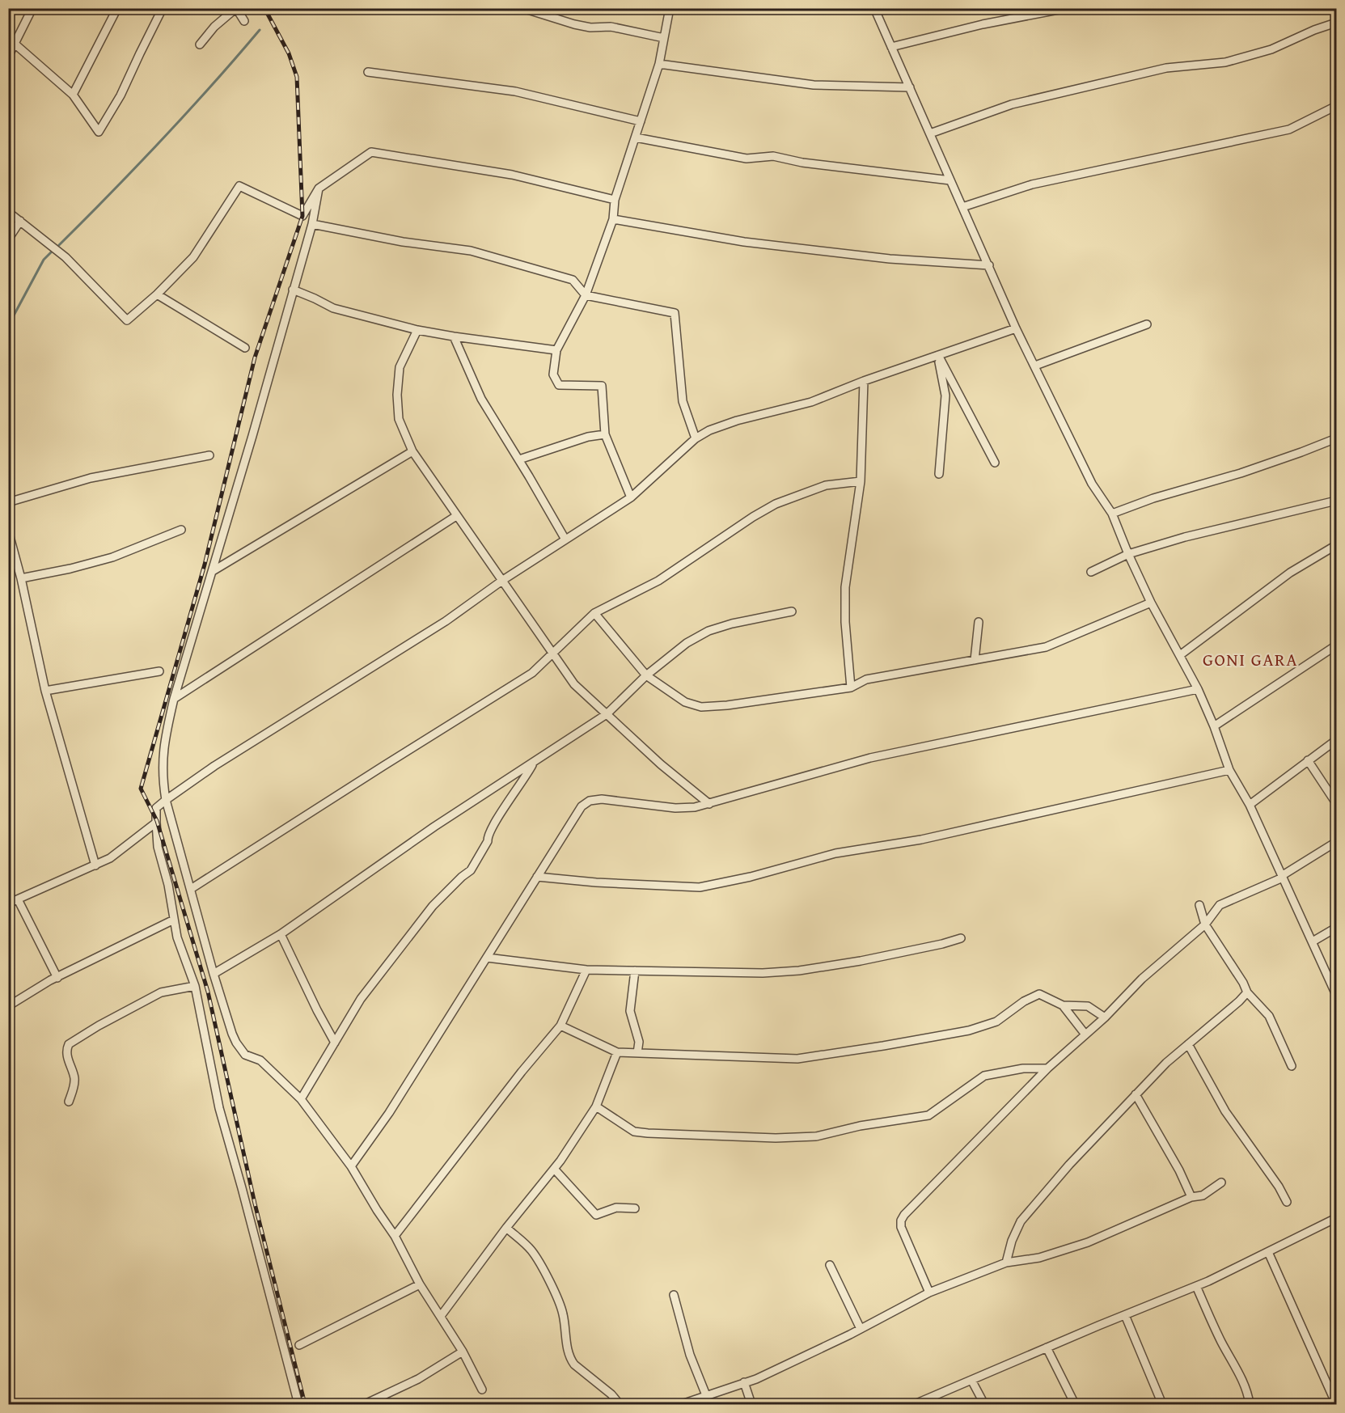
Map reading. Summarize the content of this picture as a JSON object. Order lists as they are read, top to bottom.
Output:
{
  "districts": ["GONI GARA"]
}
